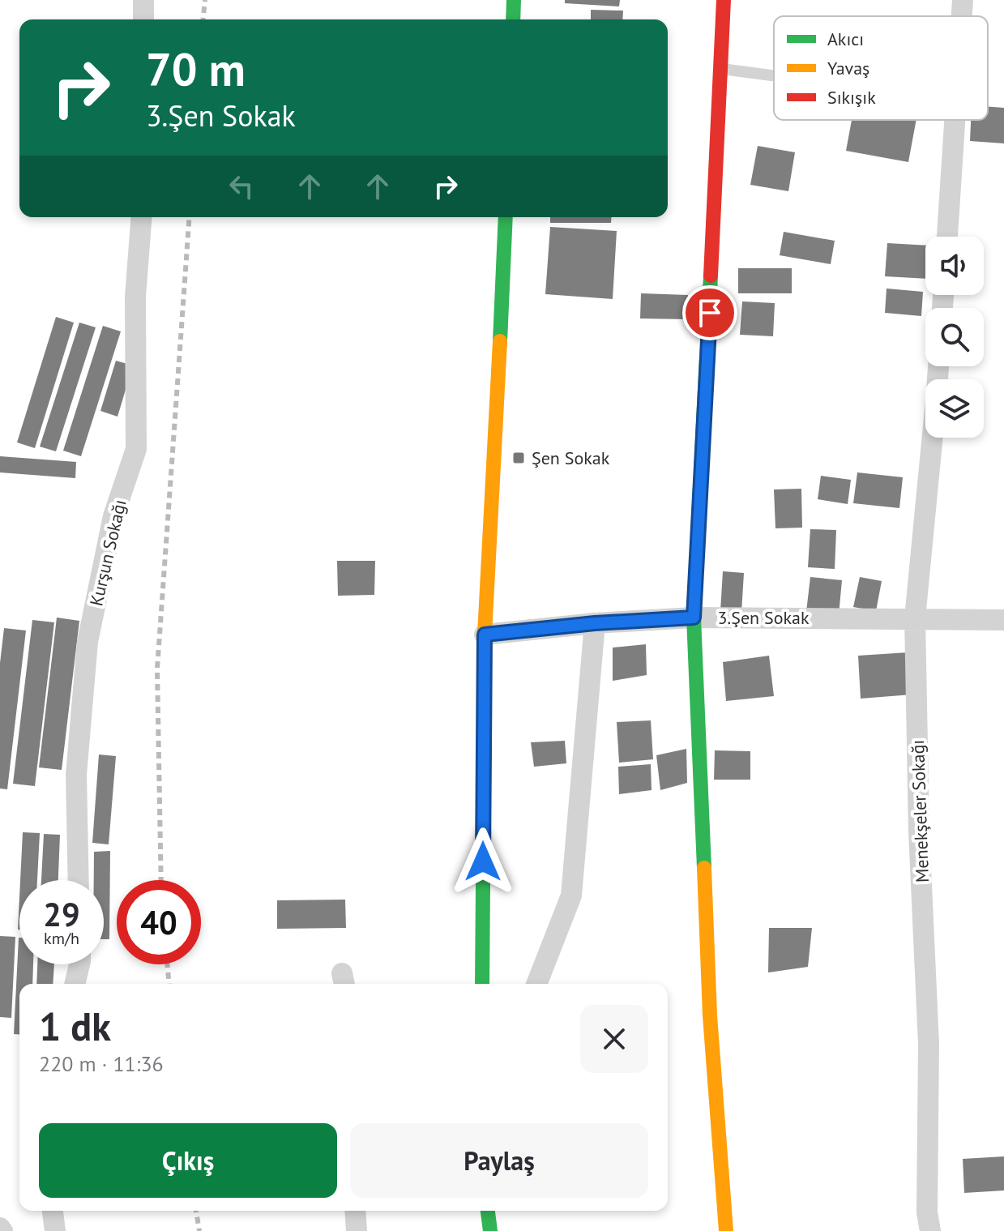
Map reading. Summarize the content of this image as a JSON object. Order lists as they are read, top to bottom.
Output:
{
  "streets": {
    "street": ["Kurşun Sokağı", "3.Şen Sokak", "Menekşeler Sokağı"]
  },
  "crossings": [
    ["3.Şen Sokak", "Menekşeler Sokağı"]
  ],
  "places": {
    "transit": ["Şen Sokak"]
  },
  "legend": ["Akıcı", "Yavaş", "Sıkışık"],
  "page": {
    "turn": ["70 m", "3.Şen Sokak"],
    "speed": "29 km/h",
    "limit": "40",
    "heading": ["1 dk", "220 m · 11:36"],
    "buttons": ["Çıkış", "Paylaş"]
  }
}
